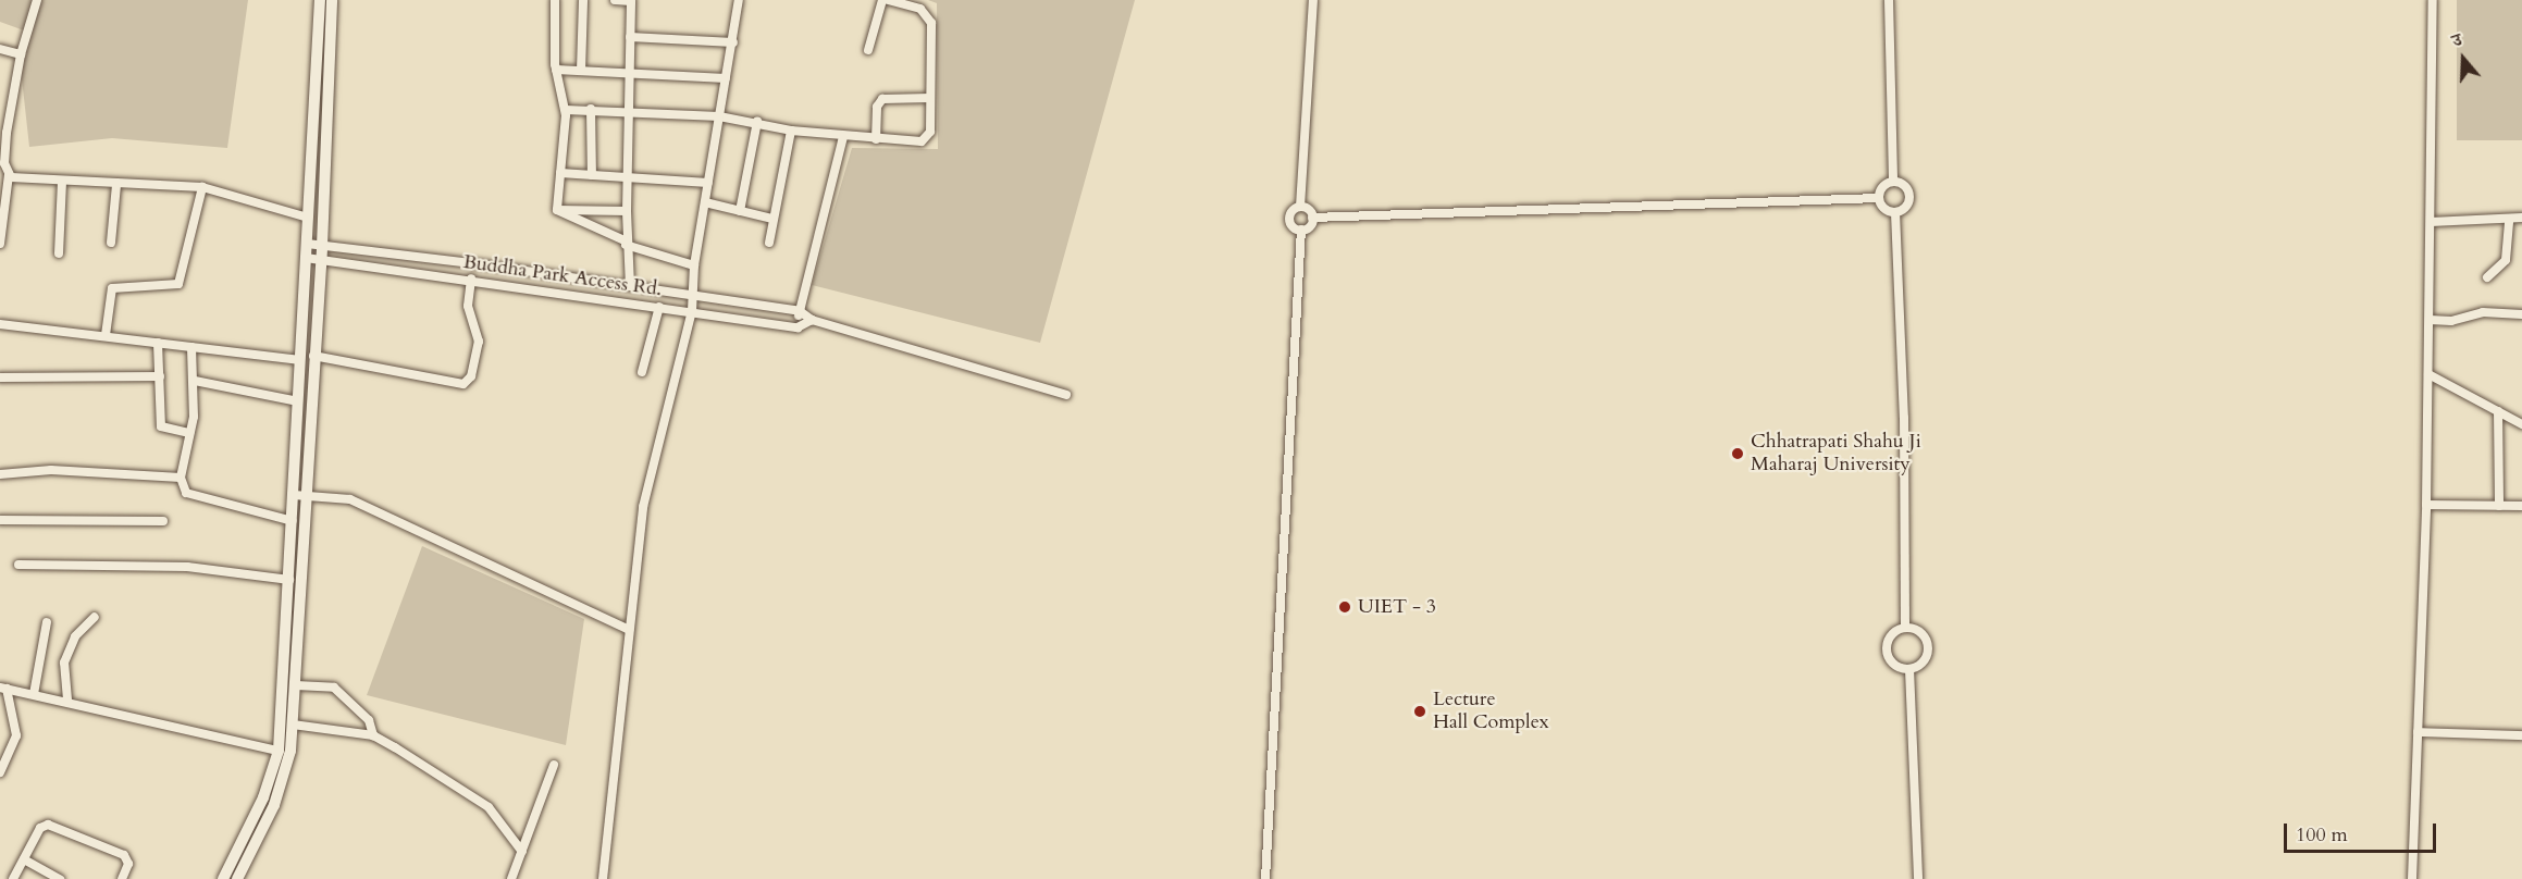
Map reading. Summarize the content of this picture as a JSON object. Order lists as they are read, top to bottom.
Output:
{
  "streets": {
    "street": ["Buddha Park Access Rd."]
  },
  "places": ["Chhatrapati Shahu Ji Maharaj University", "UIET - 3", "Lecture Hall Complex"],
  "scale_bar": "100 m",
  "north": "top"
}
